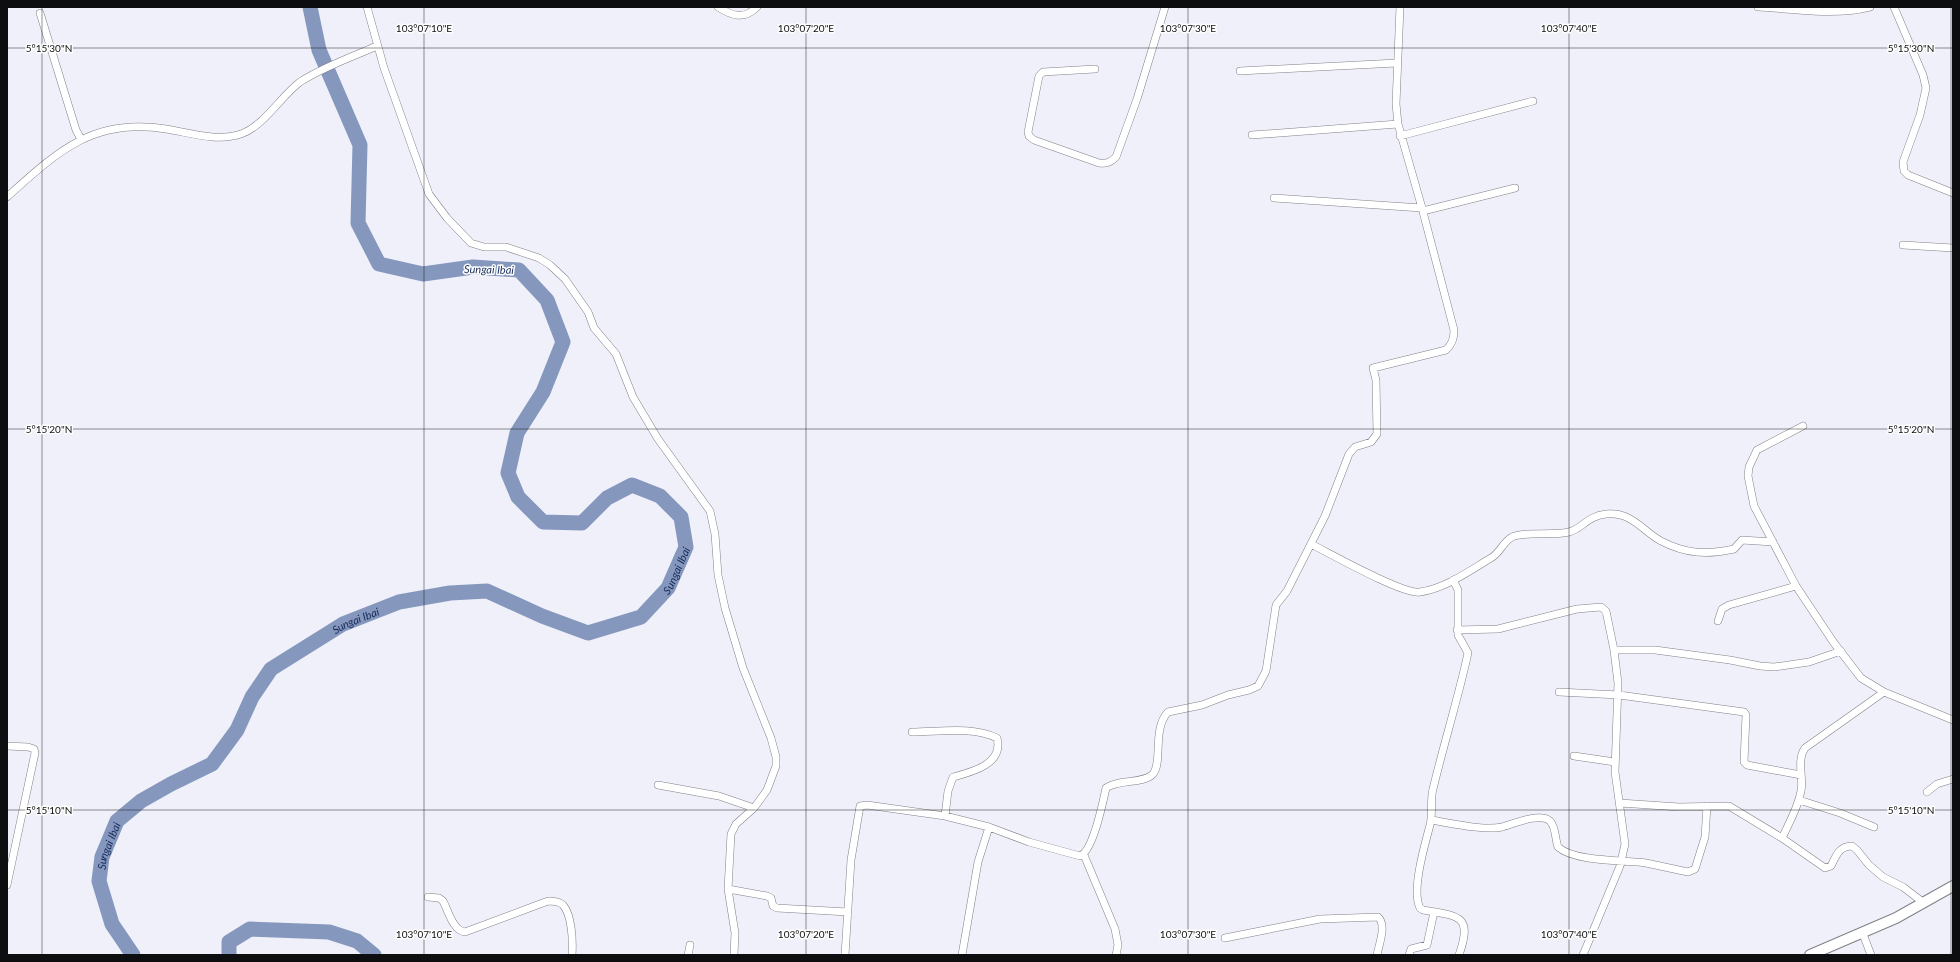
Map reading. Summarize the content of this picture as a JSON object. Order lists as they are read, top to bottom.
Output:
{
  "water": ["Sungai Ibai"],
  "coordinates": [
    "103°07'10\"E",
    "103°07'20\"E",
    "103°07'30\"E",
    "103°07'40\"E",
    "5°15'30\"N",
    "5°15'20\"N",
    "5°15'10\"N"
  ]
}
